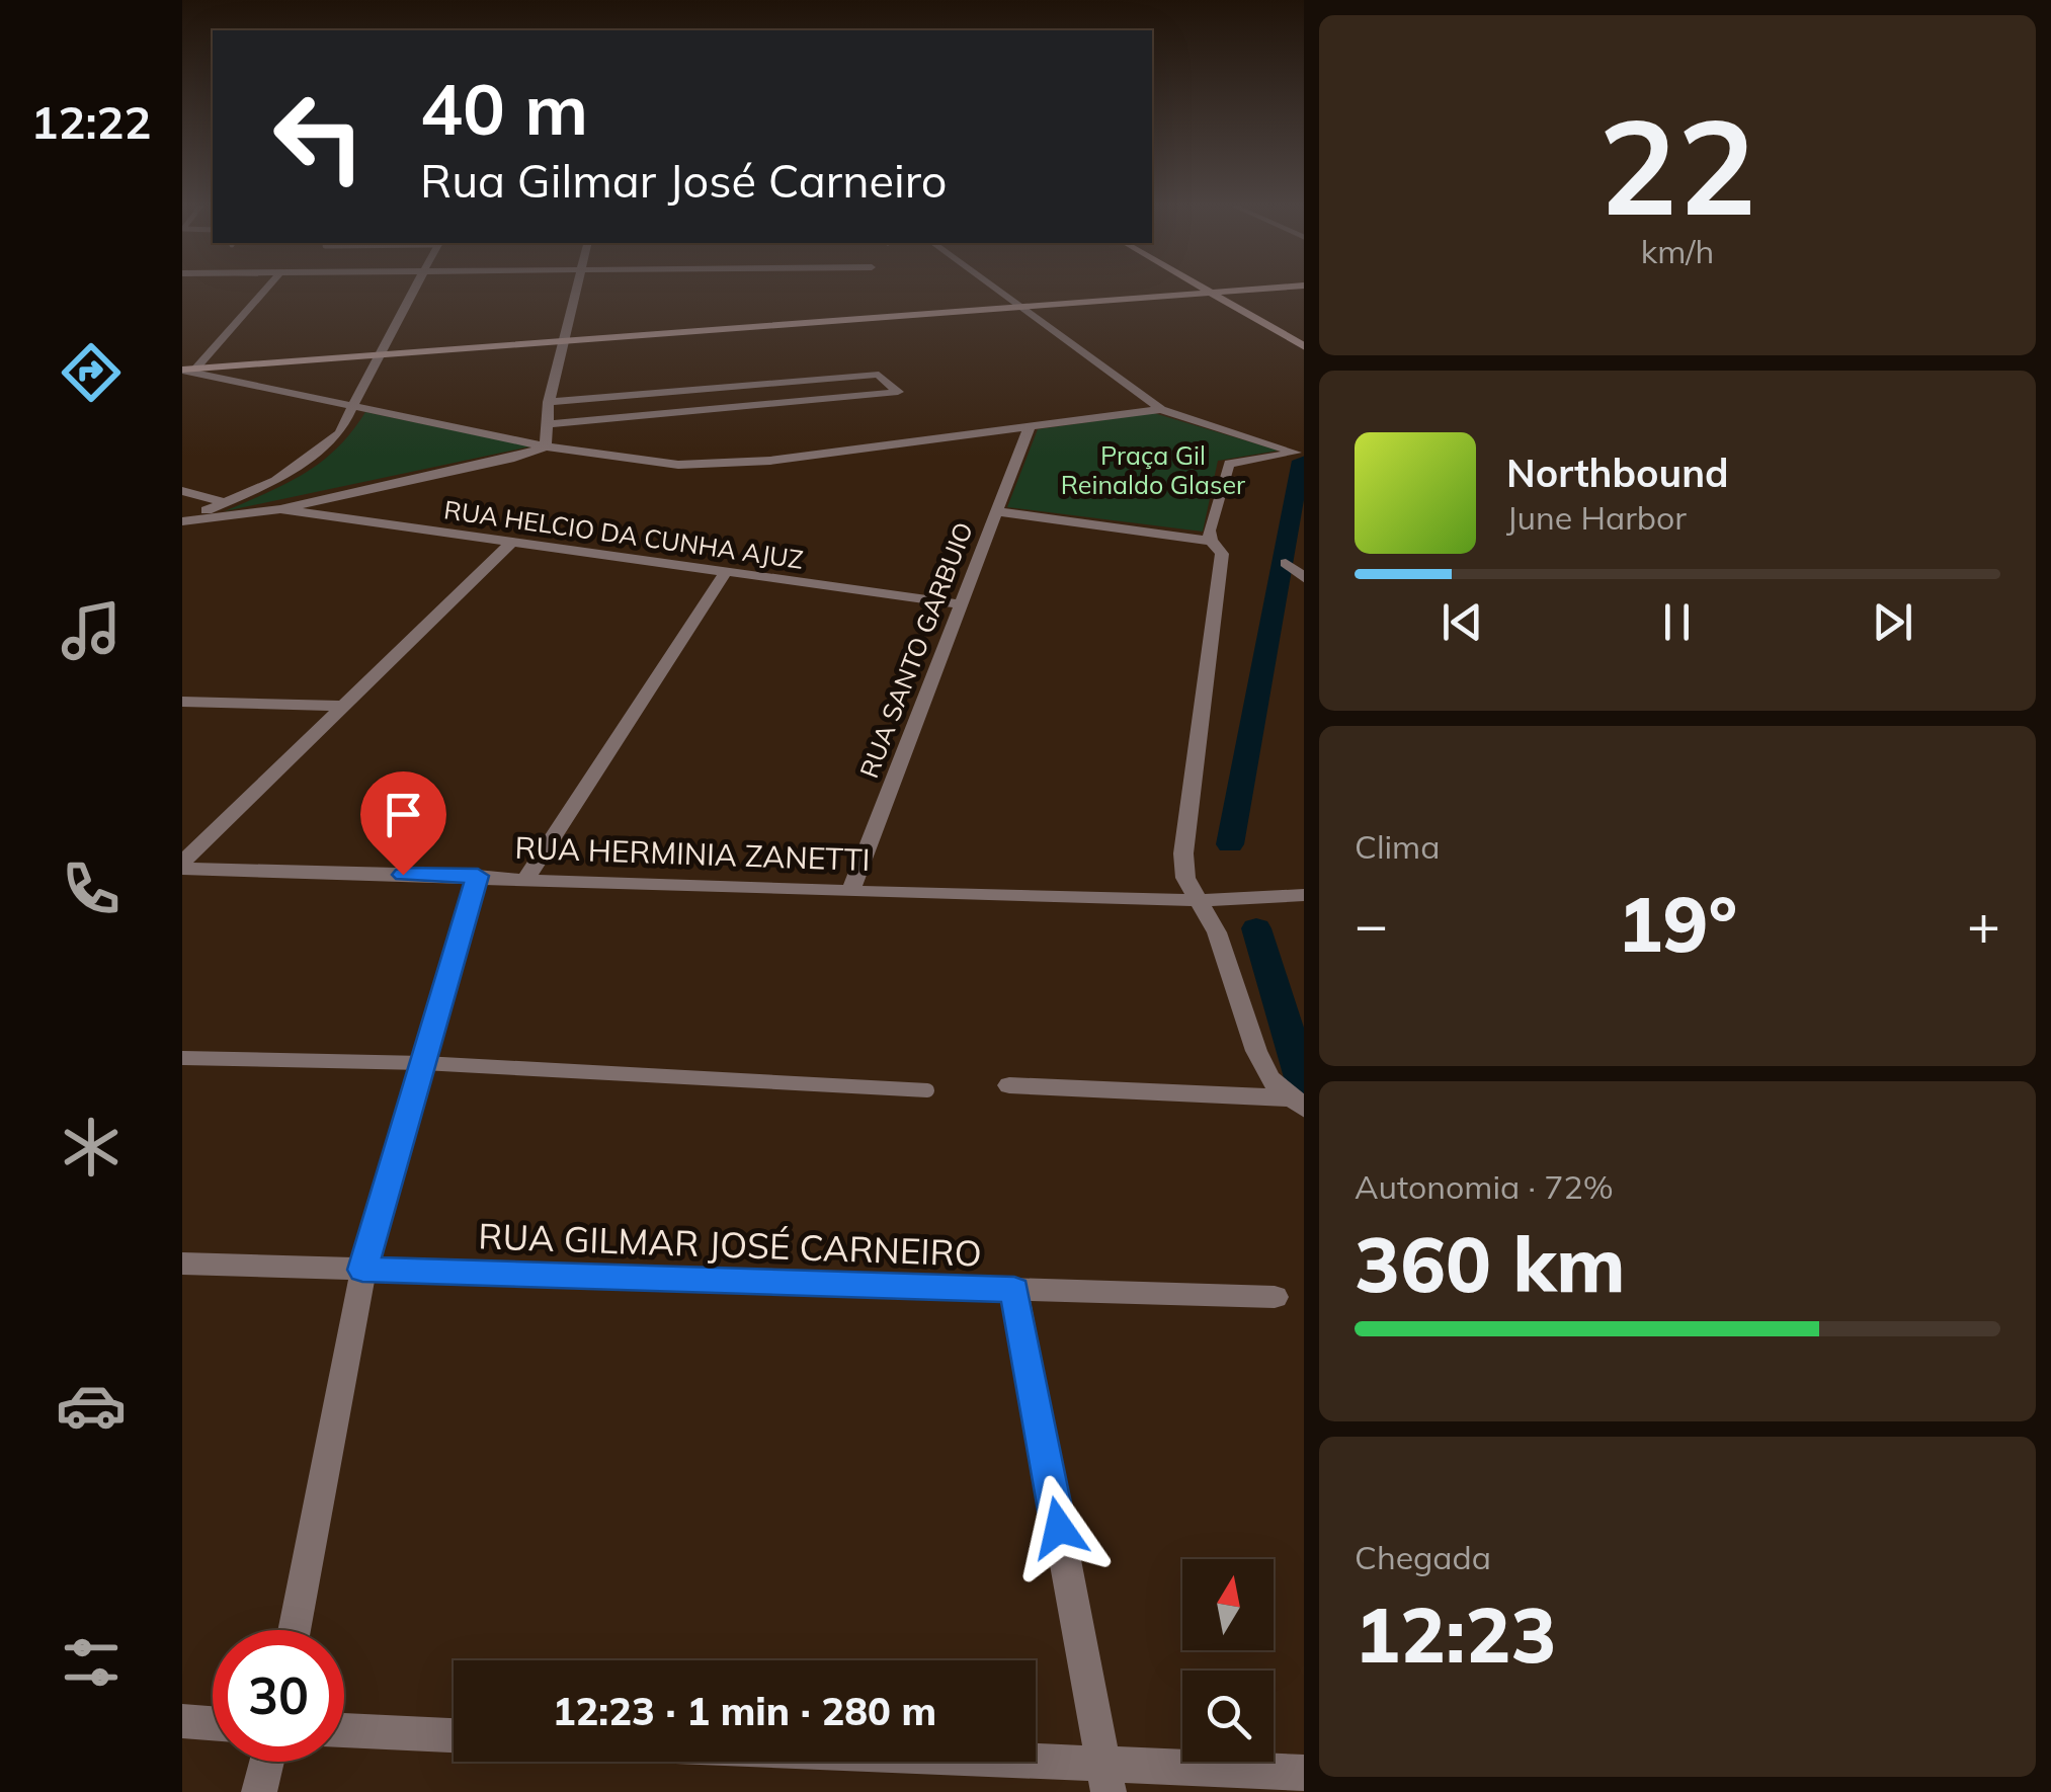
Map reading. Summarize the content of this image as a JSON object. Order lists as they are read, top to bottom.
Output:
{
  "streets": {
    "street": [
      "RUA HELCIO DA CUNHA AJUZ",
      "RUA SANTO GARBUIO",
      "RUA HERMINIA ZANETTI",
      "RUA GILMAR JOSÉ CARNEIRO"
    ]
  },
  "crossings": [
    ["RUA HELCIO DA CUNHA AJUZ", "RUA SANTO GARBUIO"],
    ["RUA SANTO GARBUIO", "RUA HERMINIA ZANETTI"]
  ],
  "parks": ["Praça Gil Reinaldo Glaser"],
  "north": "top",
  "page": {
    "tabs": "12:22",
    "tile": [
      ["22", "km/h"],
      "Clima",
      ["Autonomia · 72%", "360 km"],
      ["Chegada", "12:23"]
    ],
    "turn": ["40 m", "Rua Gilmar José Carneiro"],
    "song": ["Northbound", "June Harbor"],
    "heat": ["−", "19°", "+"],
    "limit": "30",
    "trip": "12:23 · 1 min · 280 m"
  }
}
